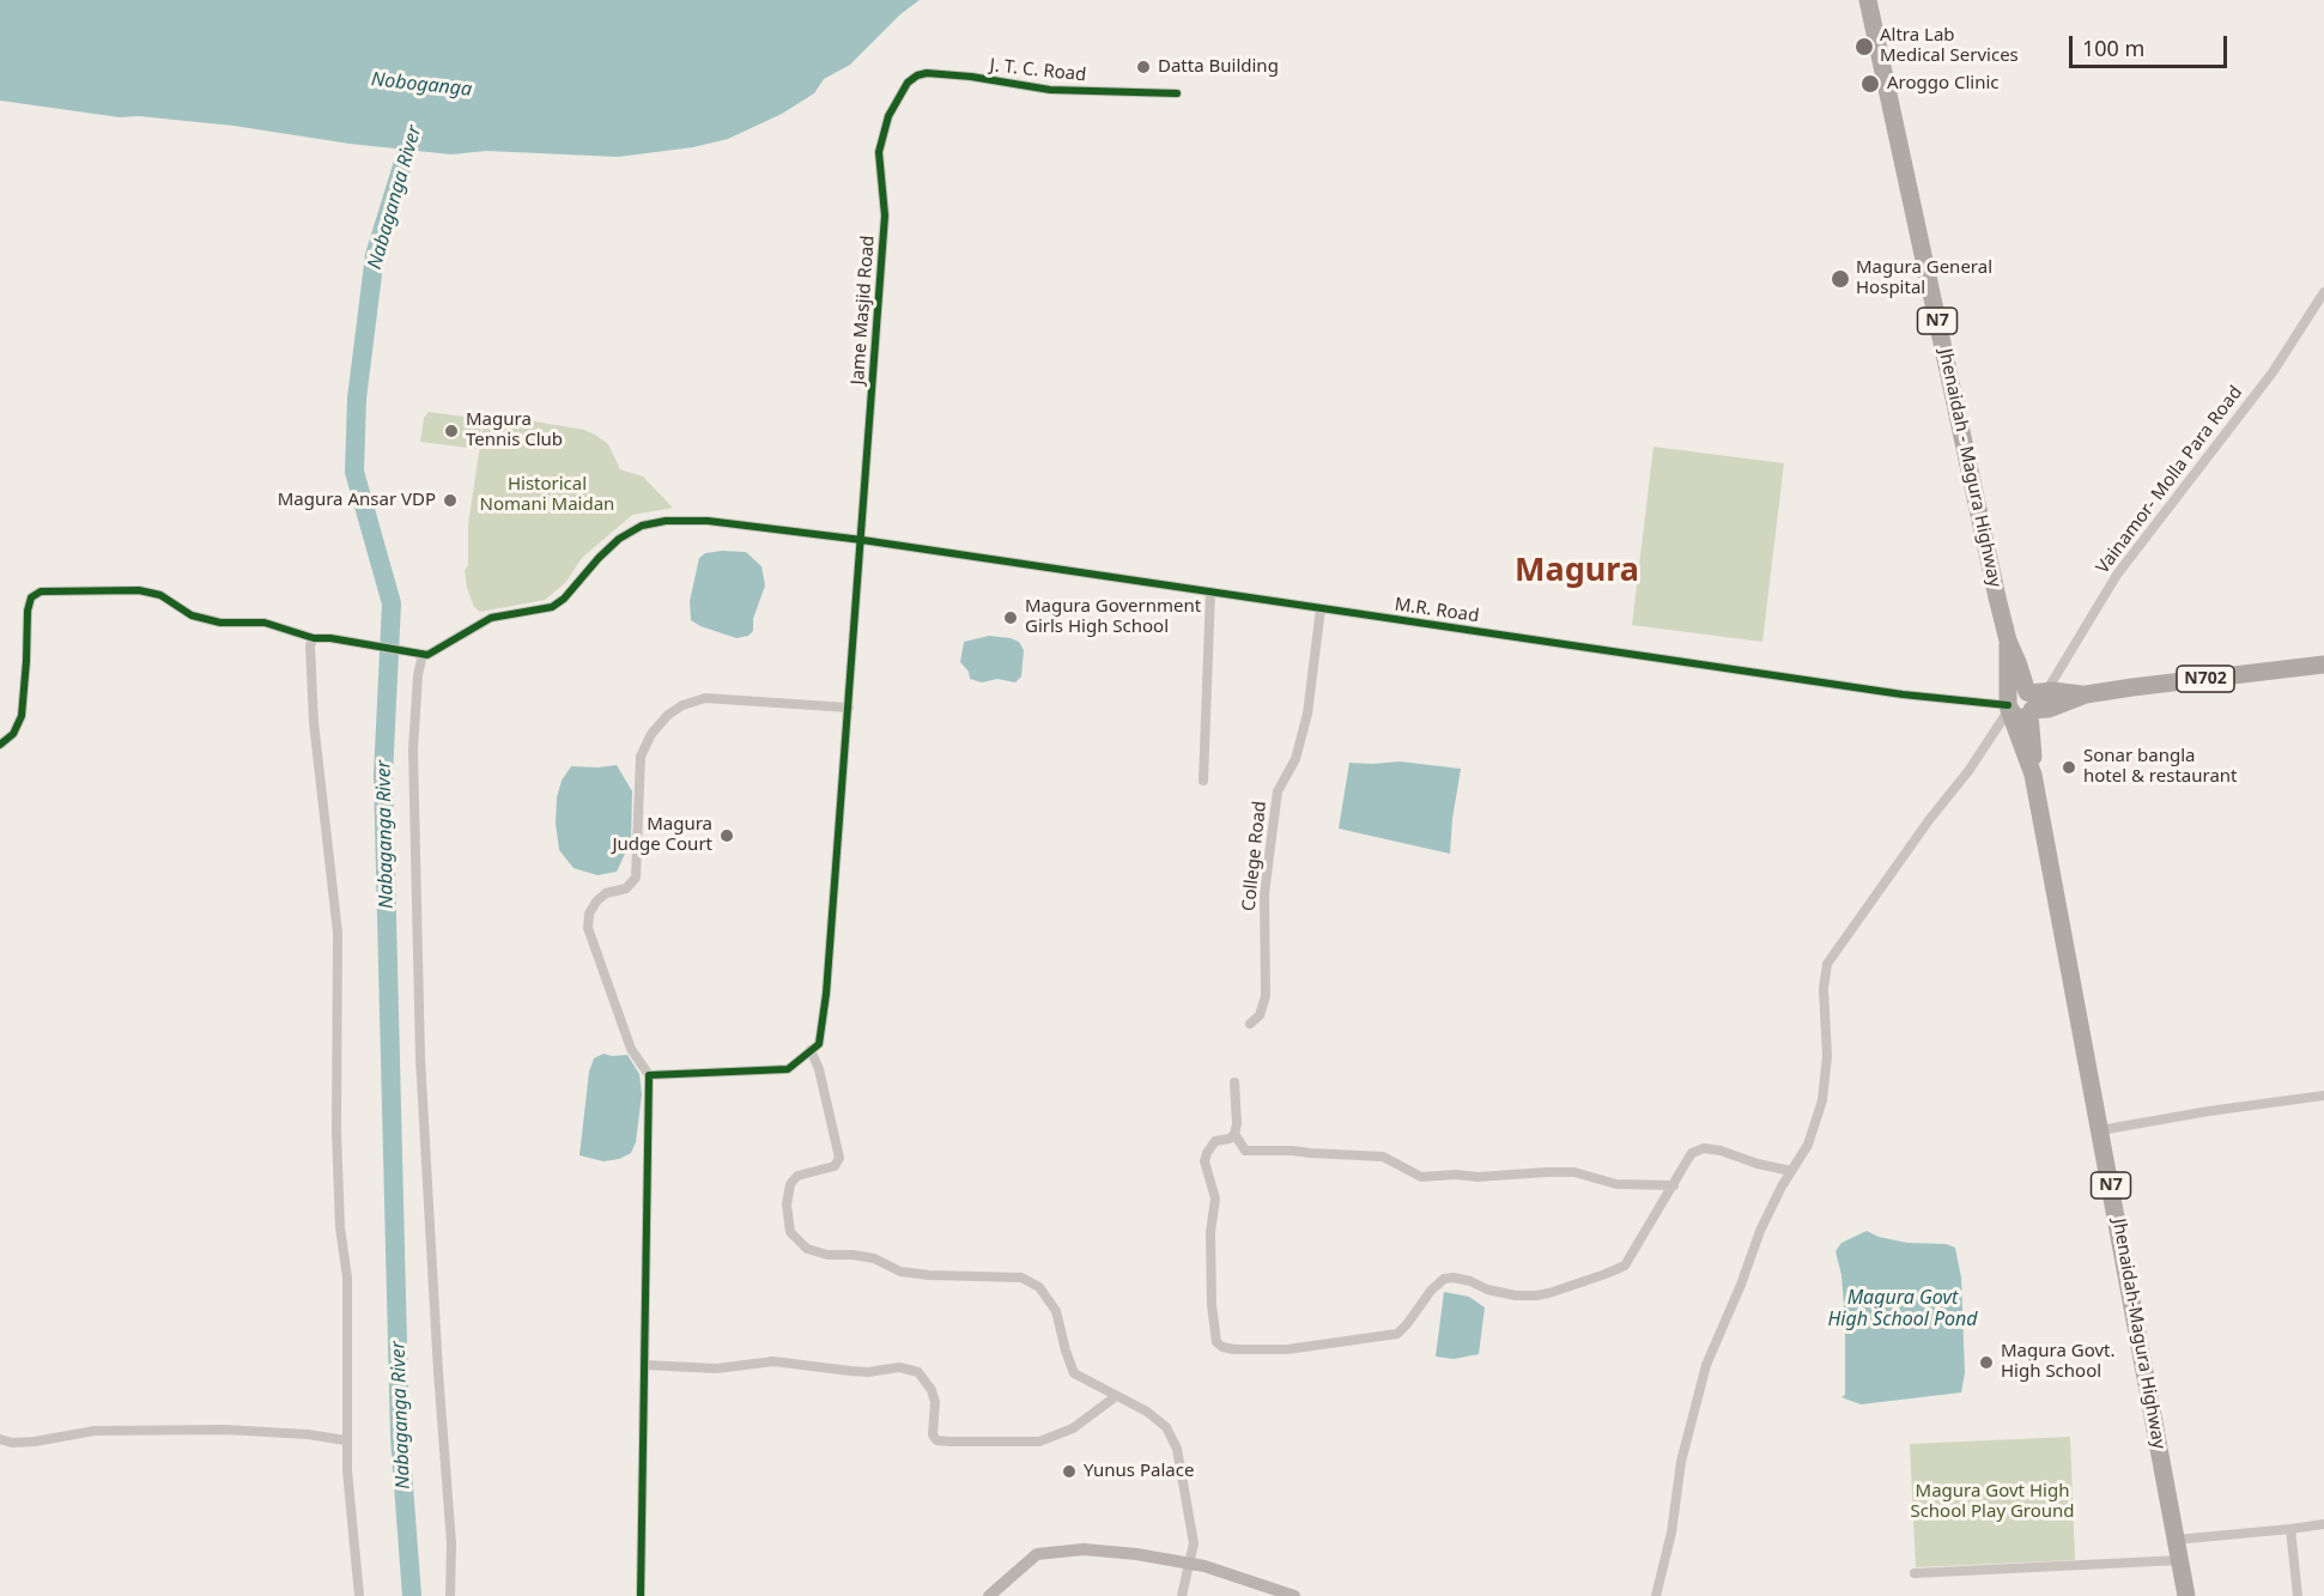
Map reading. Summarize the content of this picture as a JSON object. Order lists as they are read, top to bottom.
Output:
{
  "streets": {
    "highway": [
      "N7",
      "Jhenaidah - Magura Highway",
      "N702",
      "Jhenaidah-Magura Highway"
    ],
    "street": [
      "J. T. C. Road",
      "Jame Masjid Road",
      "Vainamor- Molla Para Road",
      "M.R. Road",
      "College Road"
    ]
  },
  "crossings": [
    ["J. T. C. Road", "Jame Masjid Road"],
    ["Jame Masjid Road", "M.R. Road"],
    ["Jhenaidah - Magura Highway", "Vainamor- Molla Para Road"],
    ["Jhenaidah - Magura Highway", "M.R. Road"],
    ["Jhenaidah - Magura Highway", "N702"],
    ["Jhenaidah - Magura Highway", "Jhenaidah-Magura Highway"],
    ["Vainamor- Molla Para Road", "N702"],
    ["Vainamor- Molla Para Road", "Jhenaidah-Magura Highway"],
    ["M.R. Road", "College Road"],
    ["M.R. Road", "Jhenaidah-Magura Highway"],
    ["N702", "Jhenaidah-Magura Highway"]
  ],
  "districts": ["Magura"],
  "water": ["Noboganga", "Nabaganga River", "Magura Govt High School Pond"],
  "parks": ["Historical Nomani Maidan", "Magura Govt High School Play Ground"],
  "places": [
    "Altra Lab Medical Services",
    "Datta Building",
    "Aroggo Clinic",
    "Magura General Hospital",
    "Magura Tennis Club",
    "Magura Ansar VDP",
    "Magura Government Girls High School",
    "Sonar bangla hotel & restaurant",
    "Magura Judge Court",
    "Magura Govt. High School",
    "Yunus Palace"
  ],
  "scale_bar": "100 m"
}
